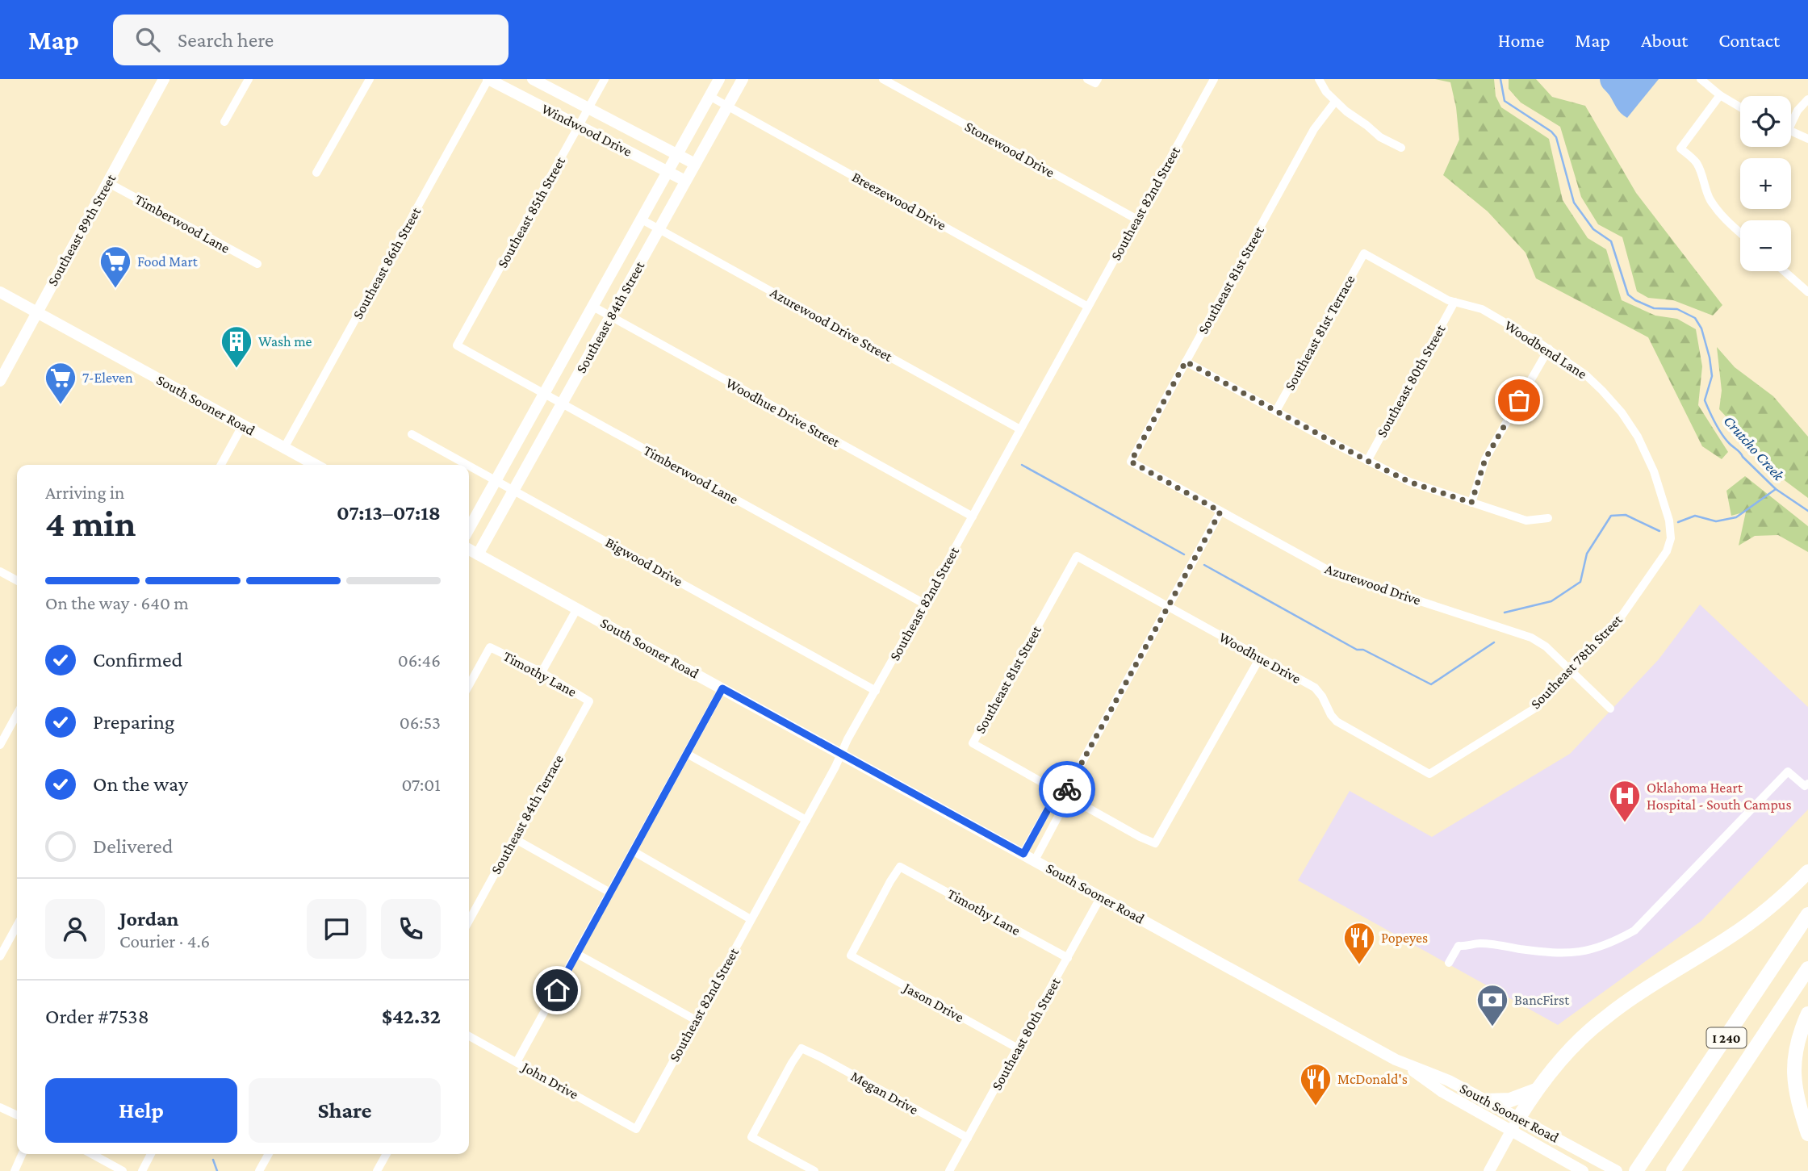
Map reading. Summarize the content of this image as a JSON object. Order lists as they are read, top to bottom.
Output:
{
  "streets": {
    "highway": ["I 240"],
    "main road": [
      "Windwood Drive",
      "Southeast 89th Street",
      "Southeast 84th Street",
      "South Sooner Road"
    ],
    "street": [
      "Stonewood Drive",
      "Breezewood Drive",
      "Southeast 82nd Street",
      "Southeast 85th Street",
      "Timberwood Lane",
      "Southeast 86th Street",
      "Southeast 81st Street",
      "Azurewood Drive Street",
      "Southeast 81st Terrace",
      "Woodbend Lane",
      "Southeast 80th Street",
      "Woodhue Drive Street",
      "Bigwood Drive",
      "Azurewood Drive",
      "Woodhue Drive",
      "Southeast 78th Street",
      "Timothy Lane",
      "Southeast 84th Terrace",
      "Jason Drive",
      "John Drive",
      "Megan Drive"
    ]
  },
  "crossings": [
    ["Windwood Drive", "Southeast 85th Street"],
    ["Windwood Drive", "Southeast 86th Street"],
    ["Windwood Drive", "Southeast 84th Street"],
    ["Stonewood Drive", "Southeast 82nd Street"],
    ["Breezewood Drive", "Southeast 82nd Street"],
    ["Breezewood Drive", "Southeast 84th Street"],
    ["Southeast 82nd Street", "Timberwood Lane"],
    ["Southeast 82nd Street", "Azurewood Drive Street"],
    ["Southeast 82nd Street", "South Sooner Road"],
    ["Southeast 82nd Street", "Woodhue Drive Street"],
    ["Southeast 82nd Street", "Bigwood Drive"],
    ["Southeast 82nd Street", "John Drive"],
    ["Southeast 85th Street", "Timberwood Lane"],
    ["Timberwood Lane", "Southeast 89th Street"],
    ["Timberwood Lane", "Southeast 84th Street"],
    ["Southeast 89th Street", "South Sooner Road"],
    ["Southeast 86th Street", "South Sooner Road"],
    ["Southeast 81st Street", "Azurewood Drive"],
    ["Southeast 81st Street", "Woodhue Drive"],
    ["Southeast 84th Street", "Azurewood Drive Street"],
    ["Southeast 84th Street", "South Sooner Road"],
    ["Southeast 84th Street", "Woodhue Drive Street"],
    ["Southeast 84th Street", "Bigwood Drive"],
    ["Southeast 81st Terrace", "Woodbend Lane"],
    ["Woodbend Lane", "Southeast 80th Street"],
    ["Woodbend Lane", "Southeast 78th Street"],
    ["Southeast 80th Street", "South Sooner Road"],
    ["Southeast 80th Street", "Timothy Lane"],
    ["Southeast 80th Street", "Jason Drive"],
    ["Southeast 80th Street", "Megan Drive"],
    ["Azurewood Drive", "Southeast 78th Street"],
    ["Woodhue Drive", "Southeast 78th Street"],
    ["Timothy Lane", "Southeast 84th Terrace"],
    ["Timothy Lane", "Jason Drive"]
  ],
  "water": ["Crutcho Creek"],
  "places": {
    "supermarket": ["Food Mart", "7-Eleven"],
    "building": ["Wash me"],
    "hospital": ["Oklahoma Heart Hospital - South Campus"],
    "restaurant": ["Popeyes", "McDonald's"],
    "bank": ["BancFirst"]
  },
  "page": {
    "header": "Map",
    "search": "Search here",
    "nav": [
      "Home",
      "Map",
      "About",
      "Contact"
    ],
    "map_buttons": ["+", "−"],
    "heading": ["4 min", "Arriving in", "07:13–07:18"],
    "panel": [
      "Jordan",
      "Courier · 4.6",
      "Order #7538",
      "$42.32"
    ],
    "bar": "On the way · 640 m",
    "list": [
      ["Confirmed", "06:46"],
      ["Preparing", "06:53"],
      ["On the way", "07:01"],
      "Delivered"
    ],
    "buttons": ["Help", "Share"]
  }
}
